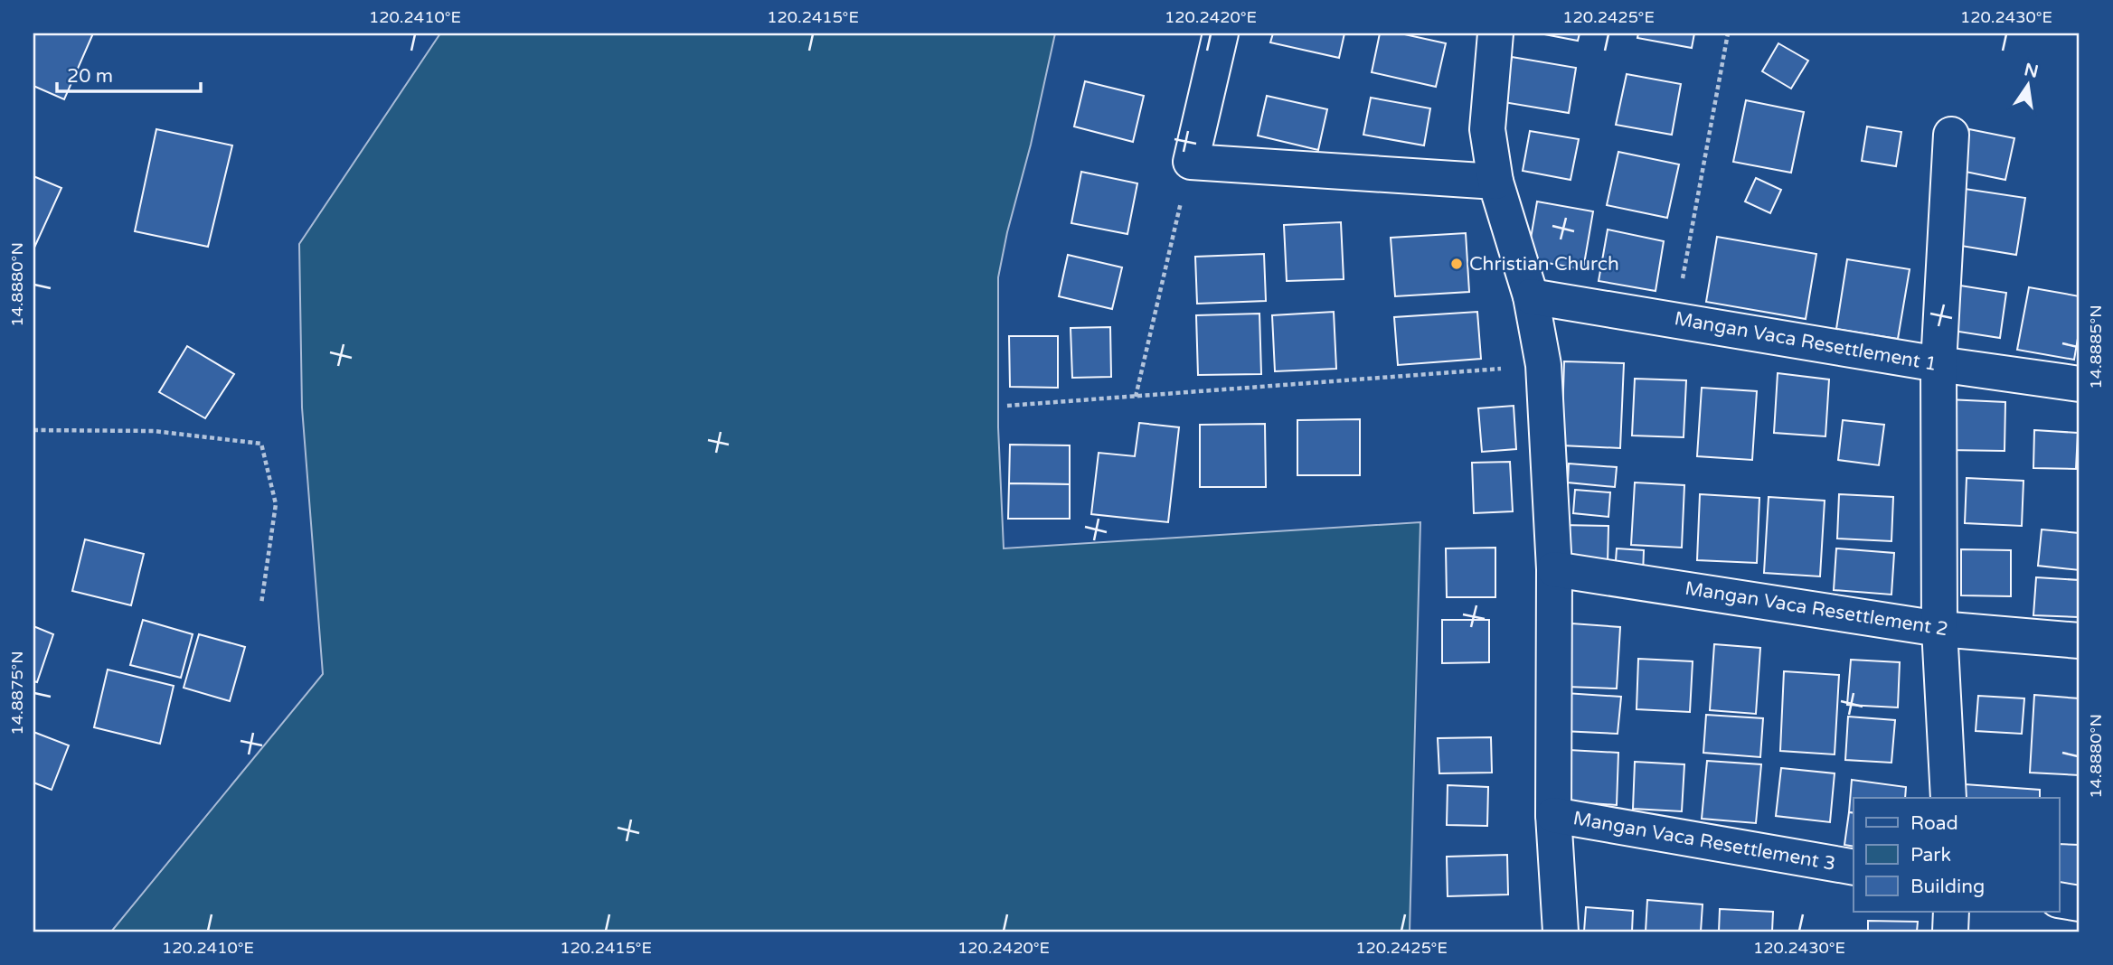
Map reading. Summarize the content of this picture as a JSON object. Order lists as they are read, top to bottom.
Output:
{
  "streets": {
    "street": ["Mangan Vaca Resettlement 1", "Mangan Vaca Resettlement 2", "Mangan Vaca Resettlement 3"]
  },
  "places": ["Christian Church"],
  "legend": ["Road", "Park", "Building"],
  "scale_bar": "20 m",
  "north": "top",
  "coordinates": [
    "120.2410°E",
    "120.2415°E",
    "120.2420°E",
    "120.2425°E",
    "120.2430°E",
    "14.8880°N",
    "14.8885°N",
    "14.8875°N"
  ]
}
